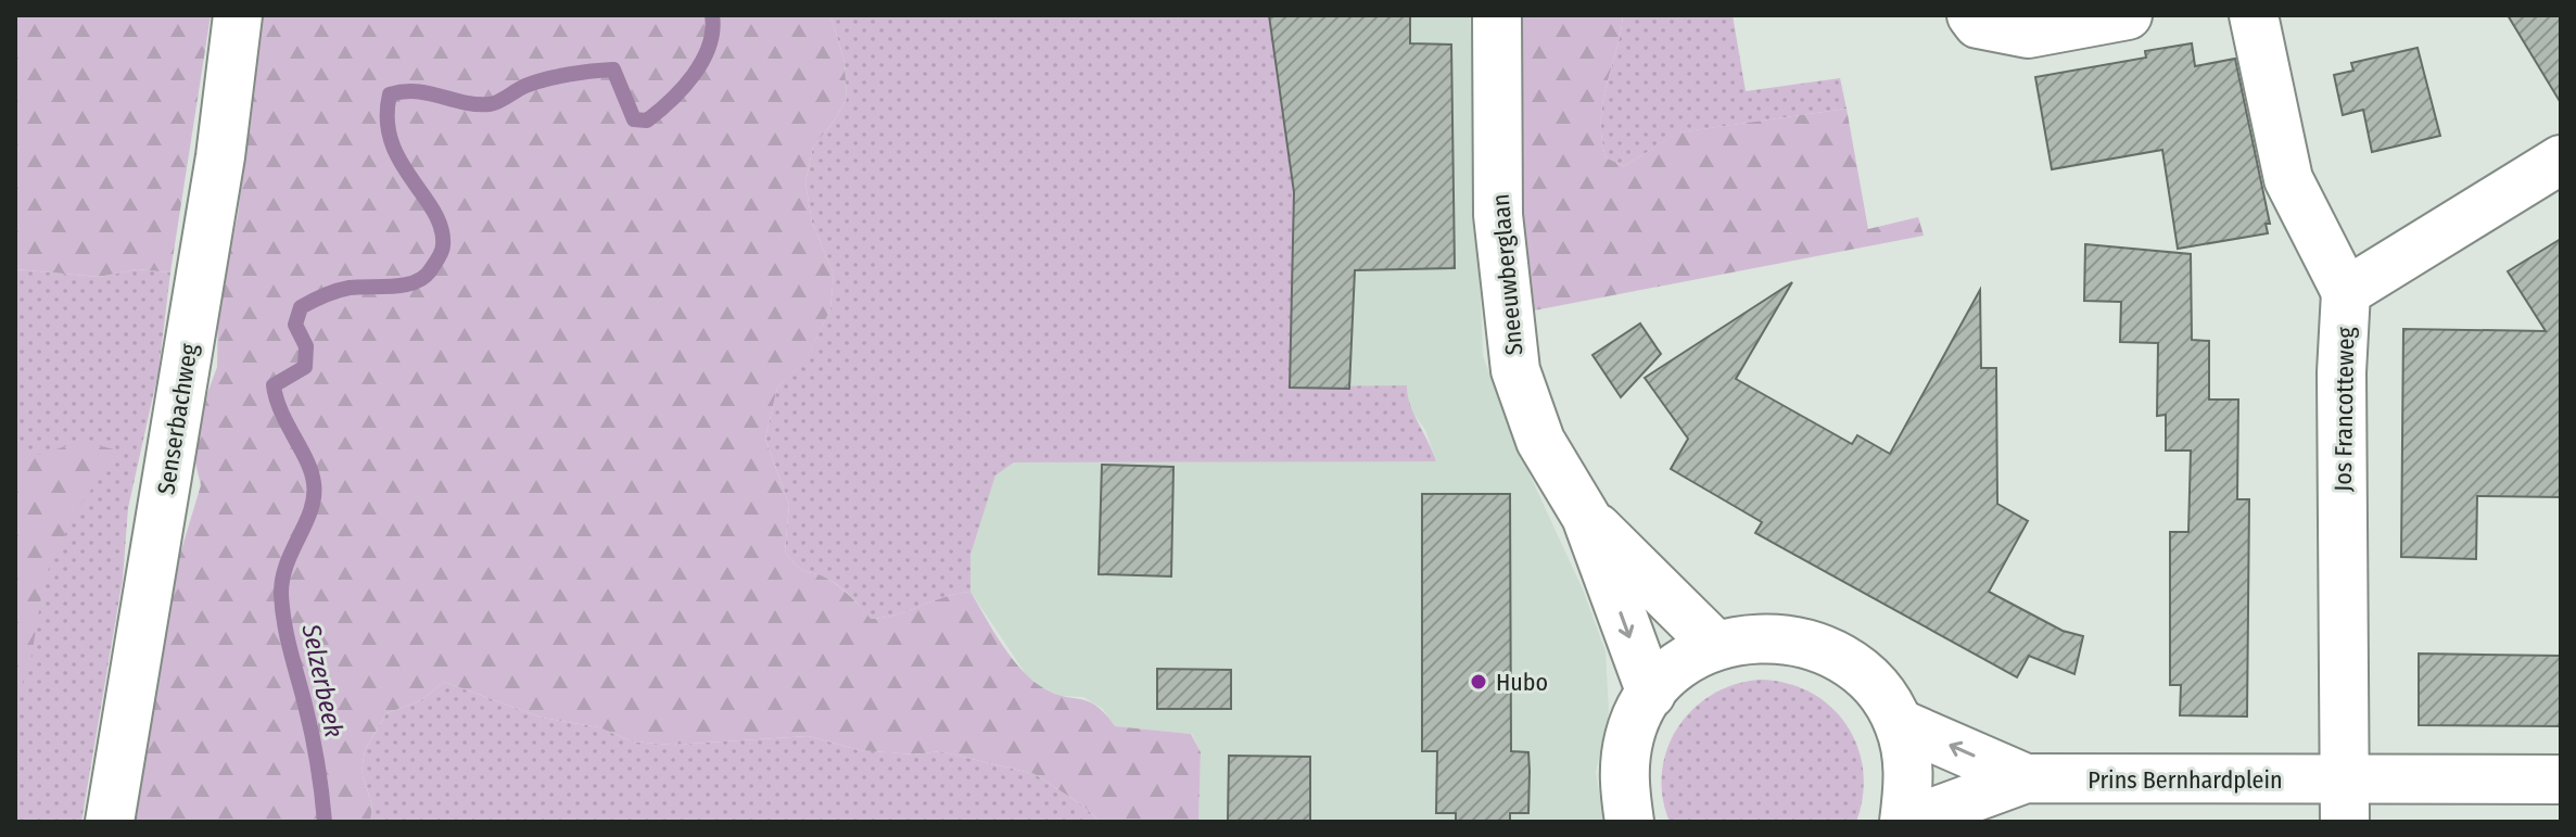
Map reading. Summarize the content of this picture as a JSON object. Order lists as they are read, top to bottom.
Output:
{
  "streets": {
    "street": [
      "Sneeuwberglaan",
      "Jos Francotteweg",
      "Senserbachweg",
      "Prins Bernhardplein"
    ]
  },
  "crossings": [
    ["Jos Francotteweg", "Prins Bernhardplein"]
  ],
  "water": ["Selzerbeek"],
  "places": ["Hubo"]
}
